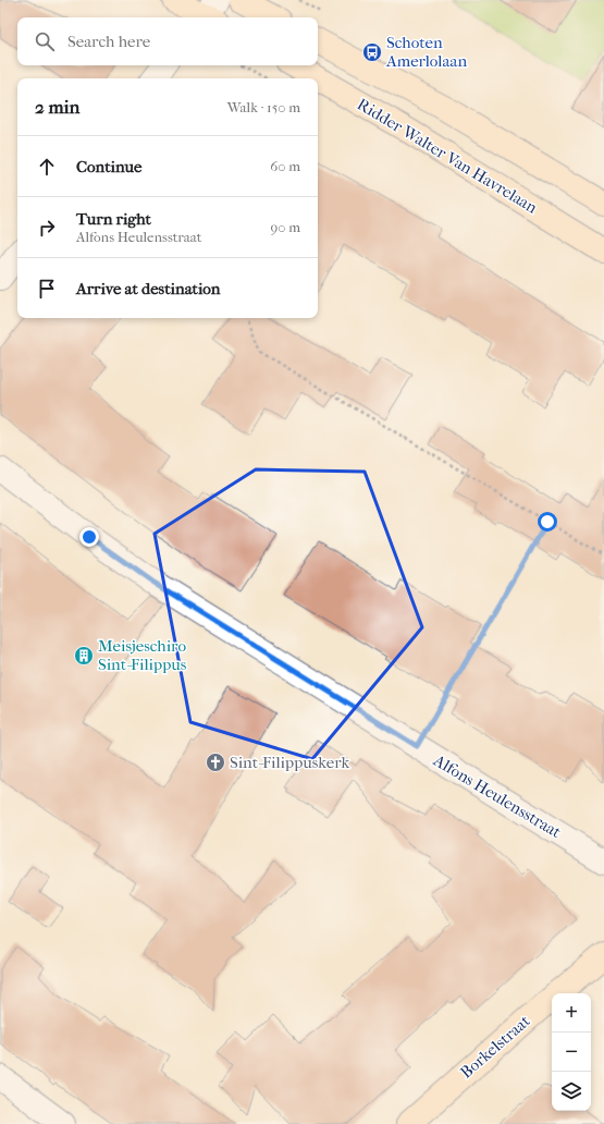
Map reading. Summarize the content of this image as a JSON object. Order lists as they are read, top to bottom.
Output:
{
  "streets": {
    "main road": ["Ridder Walter Van Havrelaan", "Borkelstraat"],
    "street": ["Alfons Heulensstraat"]
  },
  "places": {
    "bus stop": ["Schoten Amerlolaan"],
    "building": ["Meisjeschiro Sint-Filippus"],
    "church": ["Sint-Filippuskerk"]
  },
  "page": {
    "search": "Search here",
    "heading": ["2 min", "Walk · 150 m"],
    "list": [
      ["Continue", "60 m"],
      ["Turn right", "Alfons Heulensstraat", "90 m"],
      "Arrive at destination"
    ],
    "map_buttons": ["+", "−"]
  }
}
